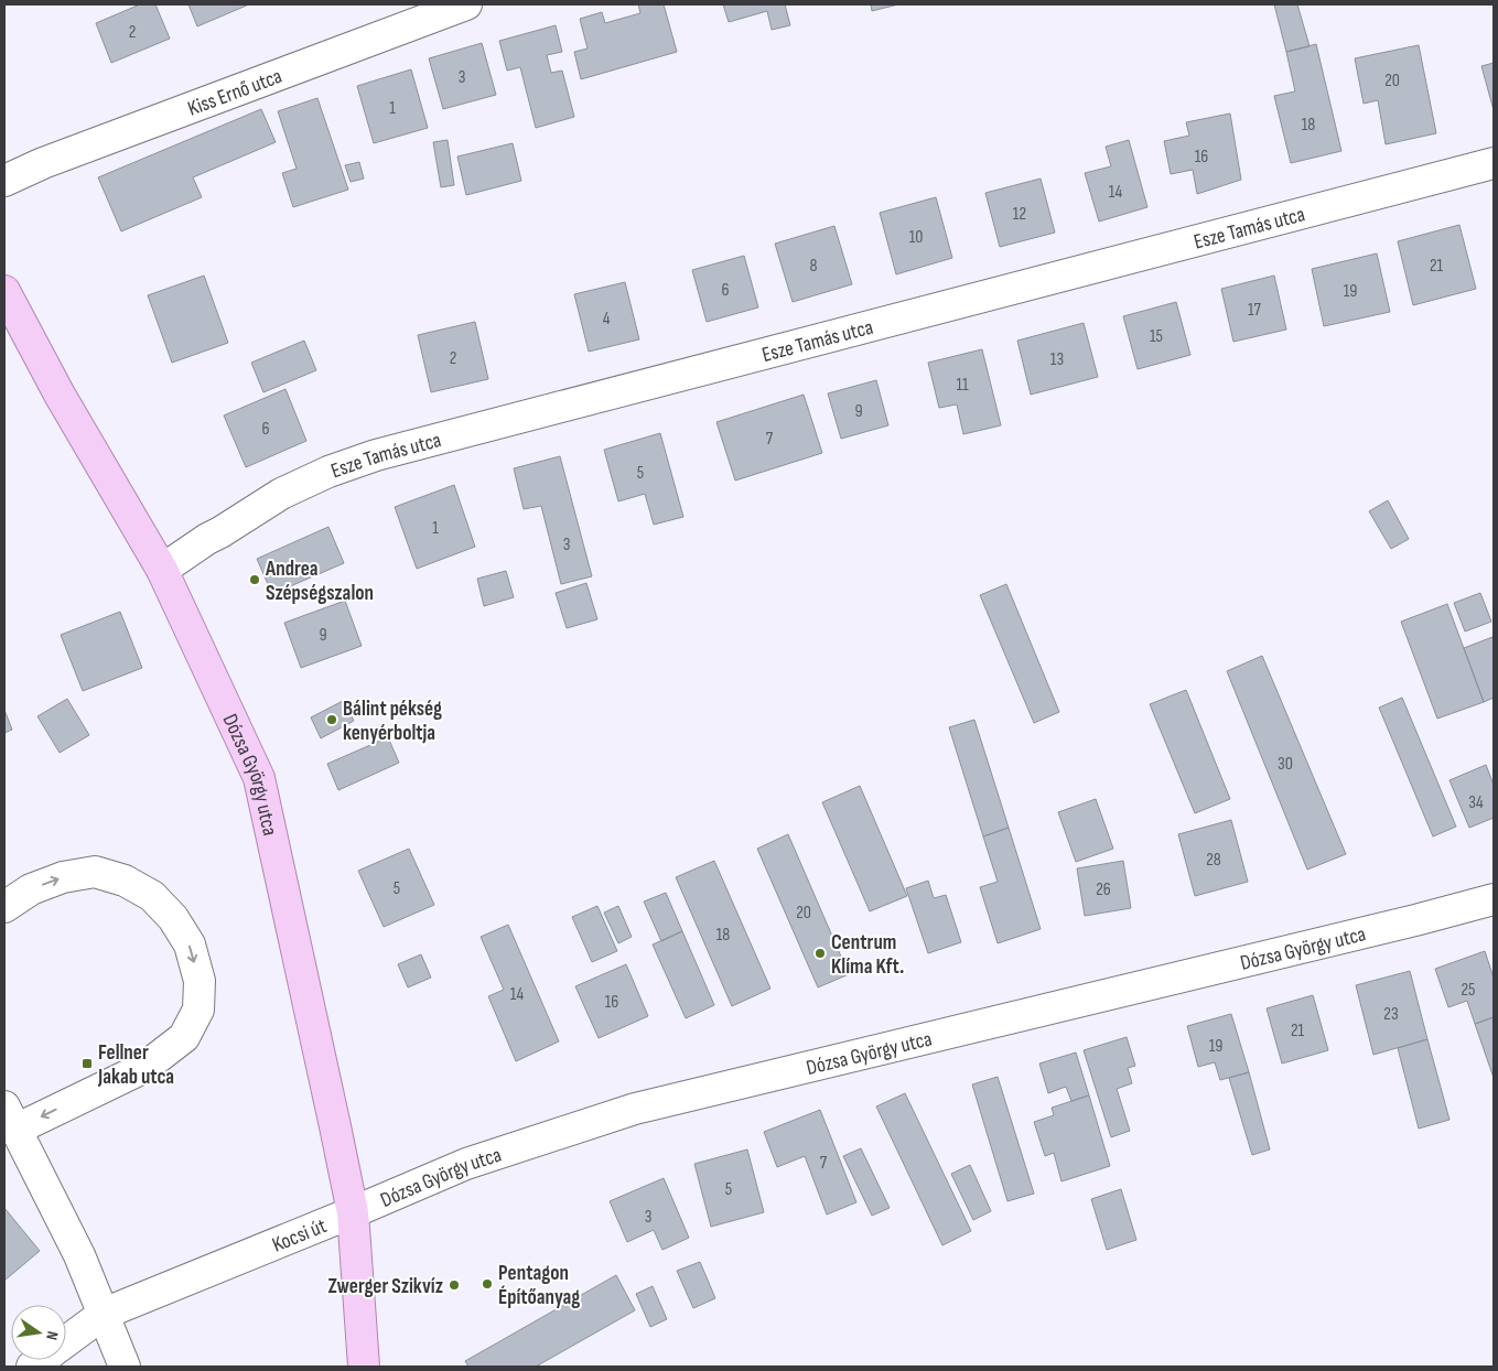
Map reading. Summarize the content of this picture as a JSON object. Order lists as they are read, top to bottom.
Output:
{
  "streets": {
    "main road": ["Dózsa György utca", "Kocsi út"],
    "street": ["Kiss Ernő utca", "Esze Tamás utca"]
  },
  "crossings": [
    ["Esze Tamás utca", "Dózsa György utca"],
    ["Dózsa György utca", "Kocsi út"]
  ],
  "places": {
    "other": [
      "Andrea Szépségszalon",
      "Bálint pékség kenyérboltja",
      "Centrum Klíma Kft.",
      "Pentagon Építőanyag",
      "Zwerger Szikvíz"
    ],
    "transit": ["Fellner Jakab utca"]
  },
  "house_numbers": [
    "2",
    "3",
    "20",
    "1",
    "18",
    "16",
    "14",
    "12",
    "10",
    "8",
    "21",
    "6",
    "19",
    "17",
    "4",
    "15",
    "2",
    "13",
    "11",
    "9",
    "6",
    "7",
    "5",
    "1",
    "3",
    "9",
    "30",
    "34",
    "28",
    "5",
    "26",
    "20",
    "18",
    "25",
    "14",
    "16",
    "23",
    "21",
    "19",
    "7",
    "5",
    "3"
  ],
  "north": "right"
}
